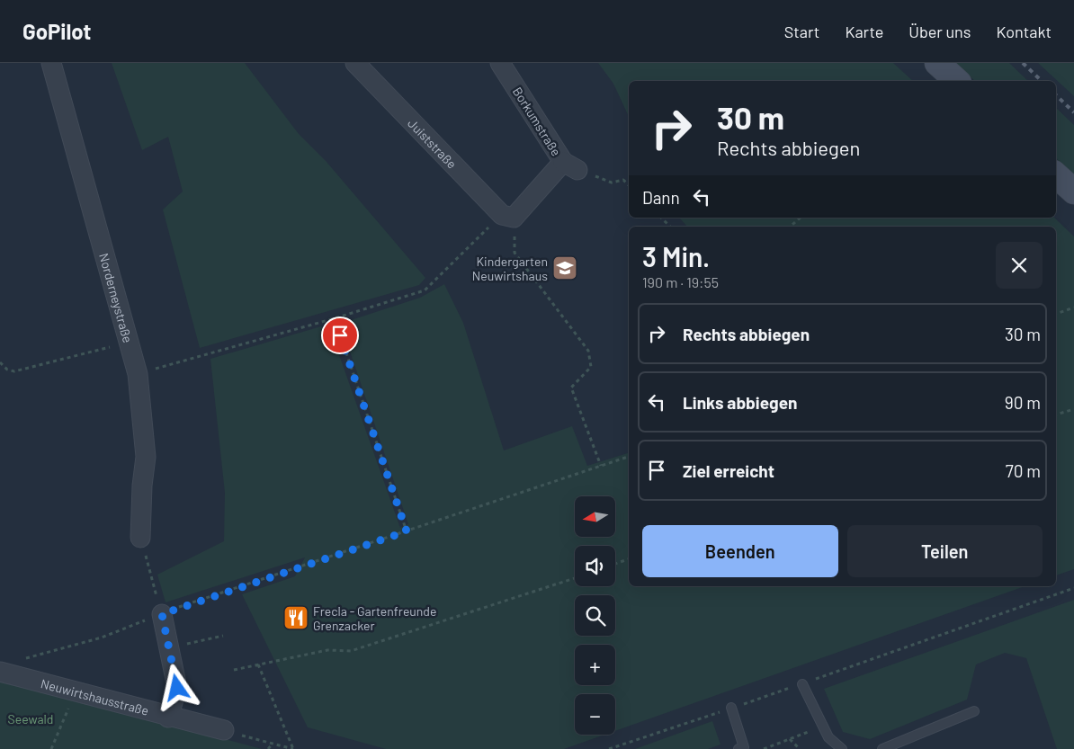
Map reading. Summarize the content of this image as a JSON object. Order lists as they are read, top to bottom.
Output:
{
  "streets": {
    "street": [
      "Borkumstraße",
      "Juiststraße",
      "Norderneystraße",
      "Neuwirtshausstraße"
    ]
  },
  "crossings": [
    ["Borkumstraße", "Juiststraße"]
  ],
  "parks": ["Seewald"],
  "places": {
    "school or university": ["Kindergarten Neuwirtshaus"],
    "restaurant": ["Frecla - Gartenfreunde Grenzacker"]
  },
  "north": "left",
  "page": {
    "header": "GoPilot",
    "nav": [
      "Start",
      "Karte",
      "Über uns",
      "Kontakt"
    ],
    "turn": ["30 m", "Rechts abbiegen"],
    "then": "Dann",
    "heading": ["3 Min.", "190 m · 19:55"],
    "list": [
      {
        "name": "Rechts abbiegen",
        "value": "30 m"
      },
      {
        "name": "Links abbiegen",
        "value": "90 m"
      },
      {
        "name": "Ziel erreicht",
        "value": "70 m"
      }
    ],
    "map_buttons": ["+", "−"],
    "buttons": ["Beenden", "Teilen"]
  }
}
